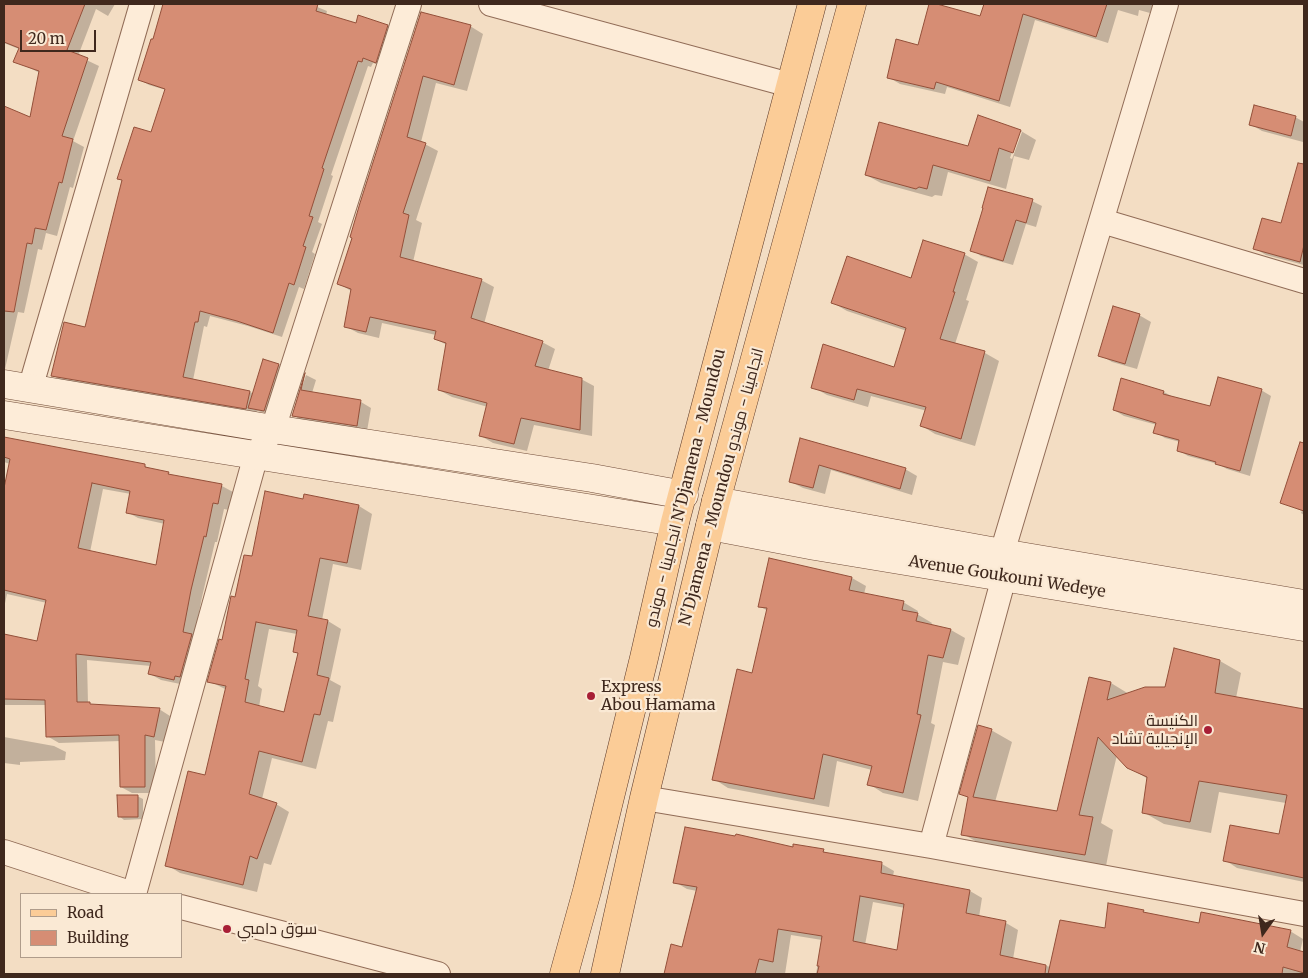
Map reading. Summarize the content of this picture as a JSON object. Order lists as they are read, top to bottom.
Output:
{
  "streets": {
    "main road": ["N'Djamena - Moundou انجامينا - موندو", "انجامينا - موندو N'Djamena - Moundou"],
    "street": ["Avenue Goukouni Wedeye"]
  },
  "crossings": [
    ["N'Djamena - Moundou انجامينا - موندو", "Avenue Goukouni Wedeye"]
  ],
  "places": ["Express Abou Hamama", "الكنيسة الإنجيلية تشاد", "سوق دامبي"],
  "legend": ["Road", "Building"],
  "scale_bar": "20 m",
  "north": "bottom"
}
